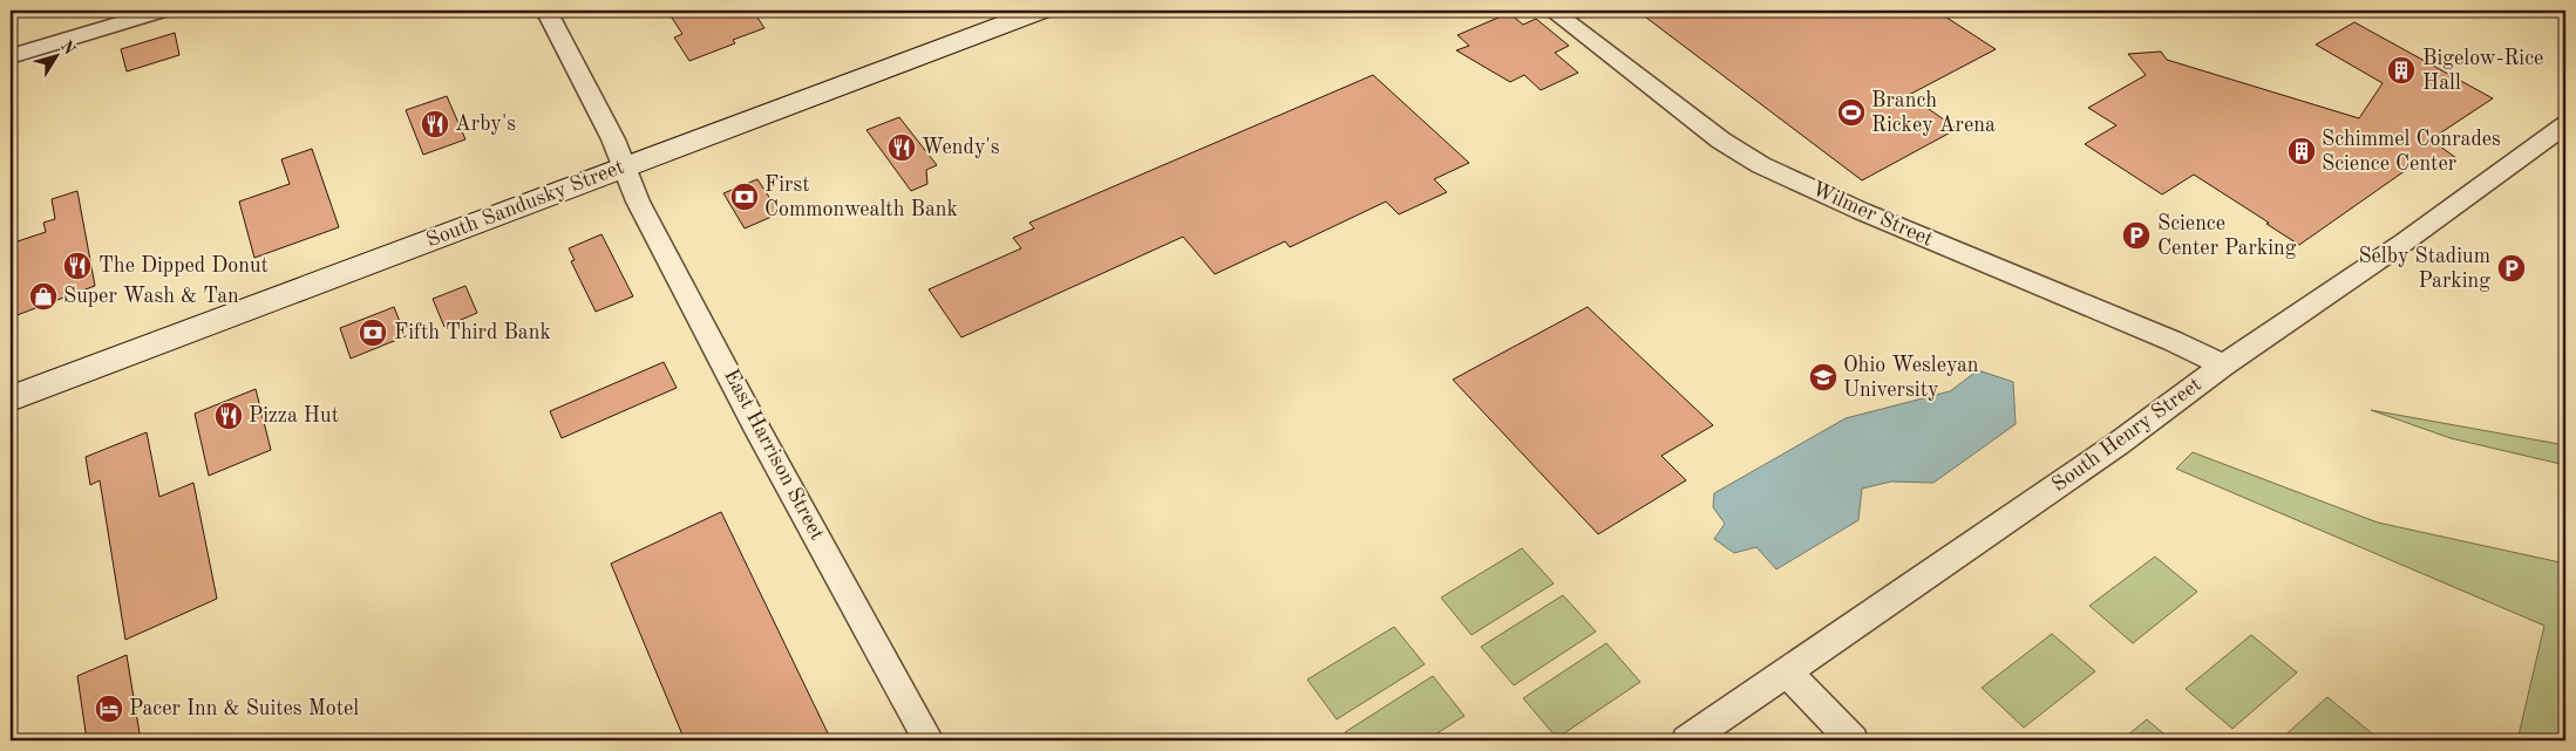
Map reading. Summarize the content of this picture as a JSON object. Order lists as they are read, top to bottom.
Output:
{
  "streets": {
    "street": [
      "South Sandusky Street",
      "Wilmer Street",
      "South Henry Street",
      "East Harrison Street"
    ]
  },
  "crossings": [
    ["South Sandusky Street", "East Harrison Street"],
    ["Wilmer Street", "South Henry Street"]
  ],
  "places": {
    "building": ["Bigelow-Rice Hall", "Schimmel Conrades Science Center"],
    "sports": ["Branch Rickey Arena"],
    "restaurant": [
      "Arby's",
      "Wendy's",
      "The Dipped Donut",
      "Pizza Hut"
    ],
    "bank": ["First Commonwealth Bank", "Fifth Third Bank"],
    "parking": ["Science Center Parking", "Selby Stadium Parking"],
    "shop": ["Super Wash & Tan"],
    "school or university": ["Ohio Wesleyan University"],
    "hotel": ["Pacer Inn & Suites Motel"]
  },
  "north": "top right"
}
